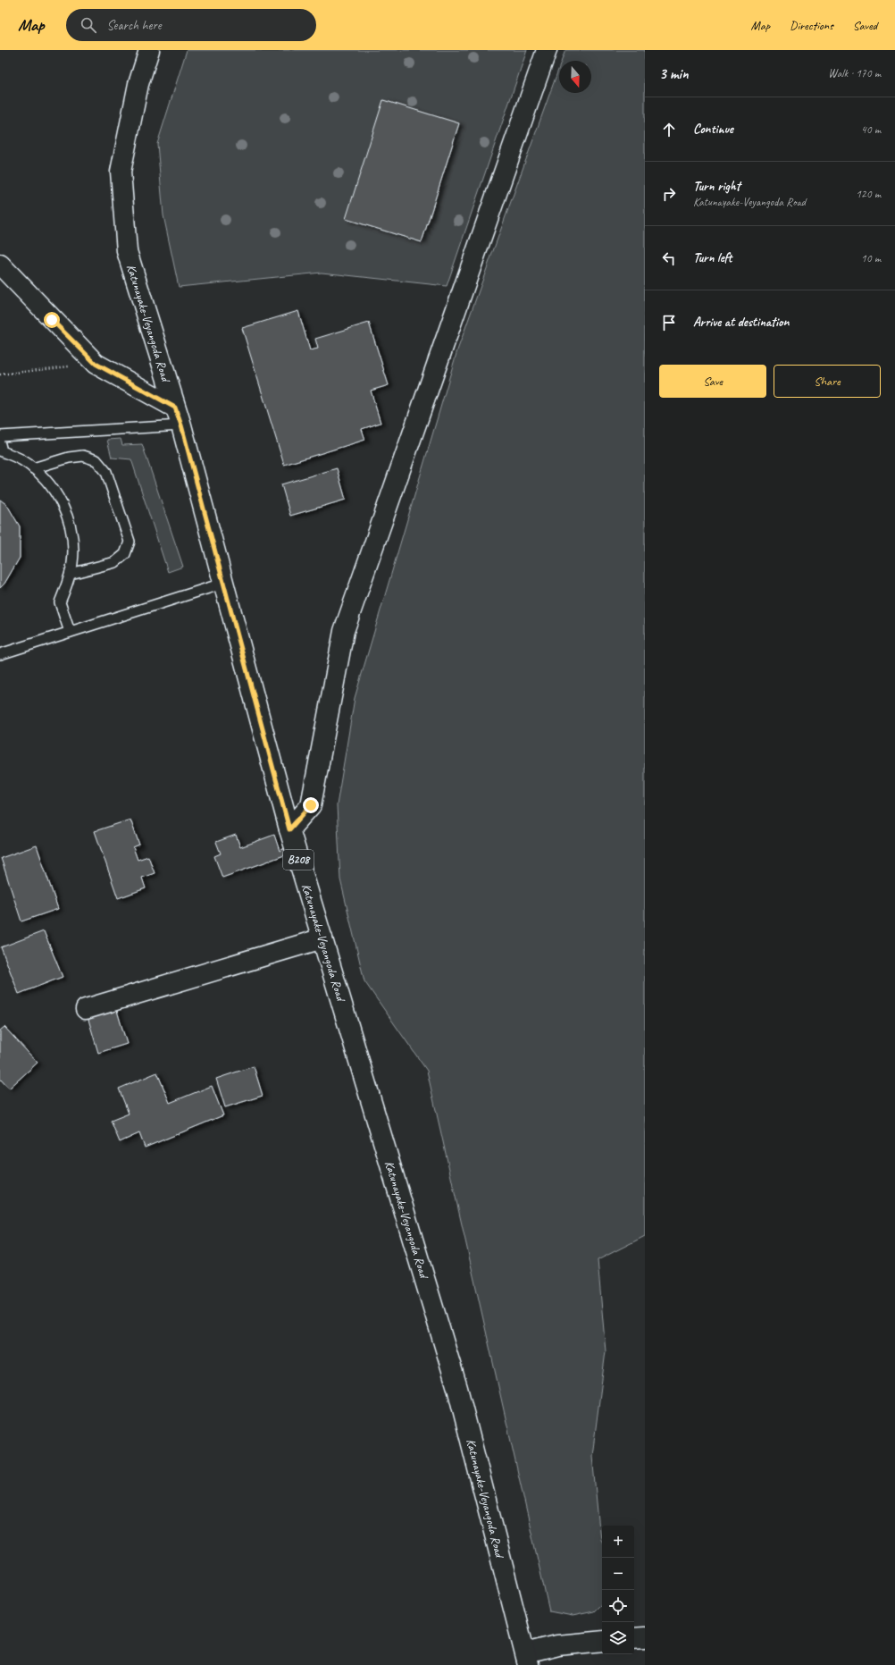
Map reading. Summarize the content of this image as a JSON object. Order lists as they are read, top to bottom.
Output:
{
  "streets": {
    "main road": ["Katunayake-Veyangoda Road", "B208"]
  },
  "north": "bottom",
  "page": {
    "header": "Map",
    "search": "Search here",
    "nav": ["Map", "Directions", "Saved"],
    "heading": ["3 min", "Walk · 170 m"],
    "list": [
      ["Continue", "40 m"],
      ["Turn right", "Katunayake-Veyangoda Road", "120 m"],
      ["Turn left", "10 m"],
      "Arrive at destination"
    ],
    "buttons": ["Save", "Share"],
    "map_buttons": ["+", "−"]
  }
}
